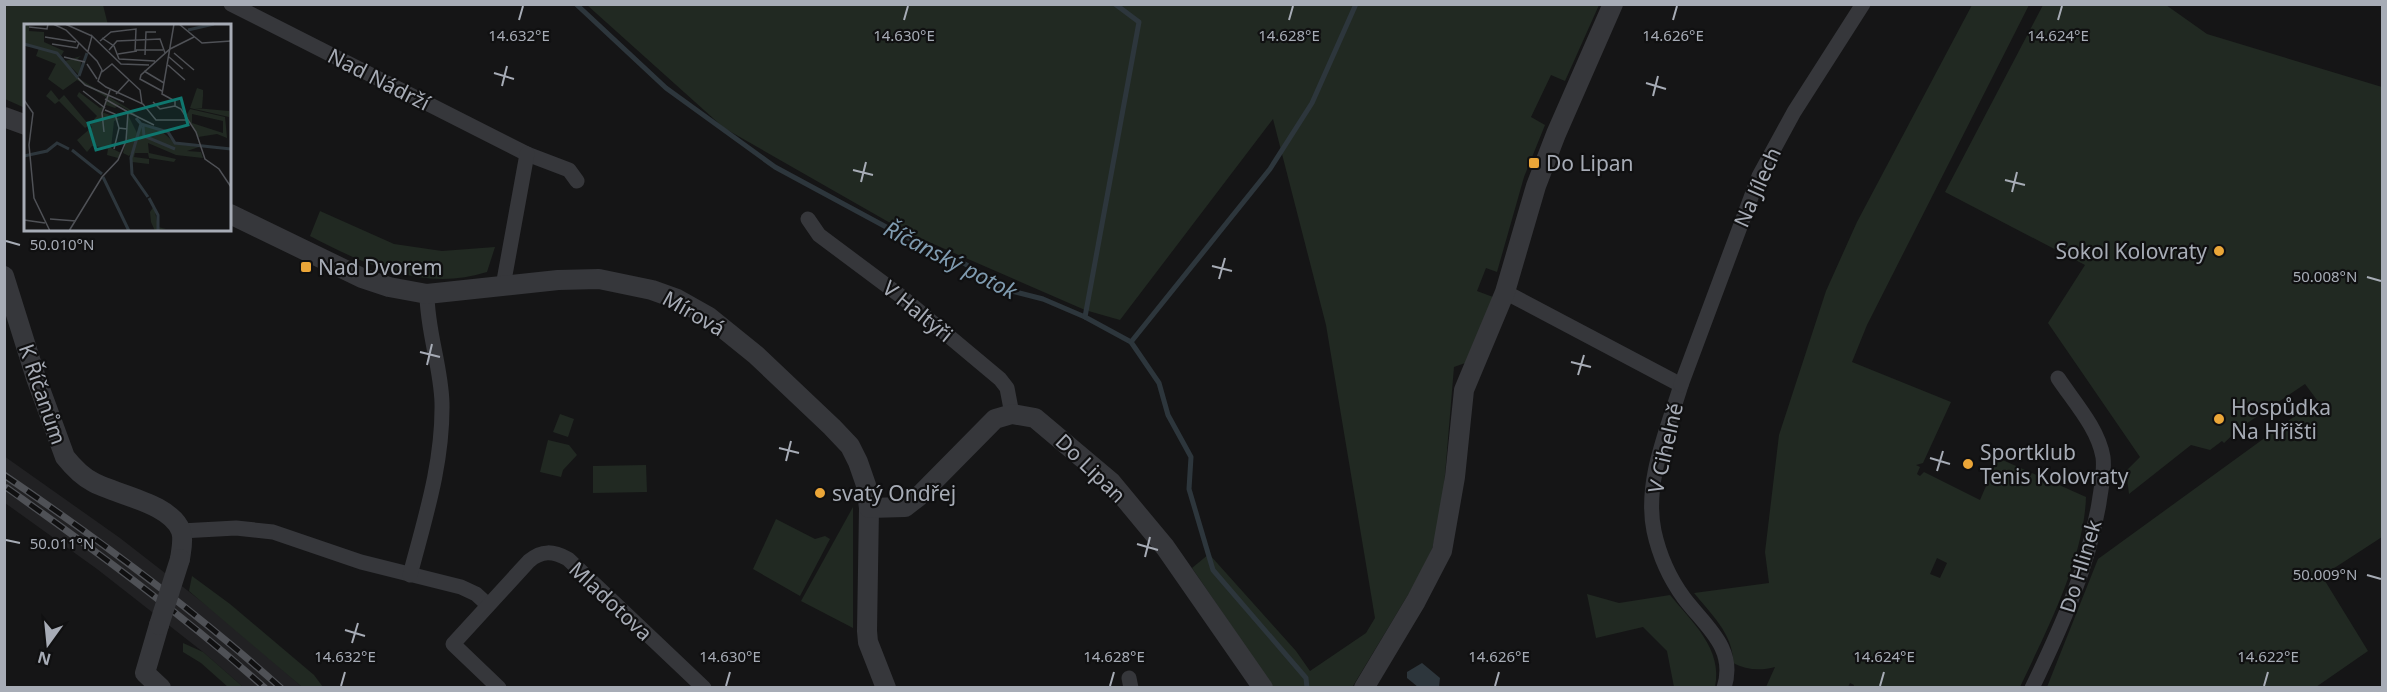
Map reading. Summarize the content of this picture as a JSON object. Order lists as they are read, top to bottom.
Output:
{
  "streets": {
    "street": [
      "Nad Nádrží",
      "Na Jílech",
      "V Haltýři",
      "Mírová",
      "K Říčanům",
      "V Cihelně",
      "Do Lipan",
      "Do Hlinek",
      "Mladotova"
    ]
  },
  "crossings": [
    ["Na Jílech", "V Cihelně"],
    ["V Haltýři", "Do Lipan"]
  ],
  "water": ["Říčanský potok"],
  "places": {
    "transit": ["Do Lipan", "Nad Dvorem"],
    "other": [
      "Sokol Kolovraty",
      "Hospůdka Na Hřišti",
      "Sportklub Tenis Kolovraty",
      "svatý Ondřej"
    ]
  },
  "north": "bottom",
  "coordinates": [
    "14.632°E",
    "14.630°E",
    "14.628°E",
    "14.626°E",
    "14.624°E",
    "50.010°N",
    "50.008°N",
    "50.011°N",
    "50.009°N",
    "14.622°E"
  ]
}
